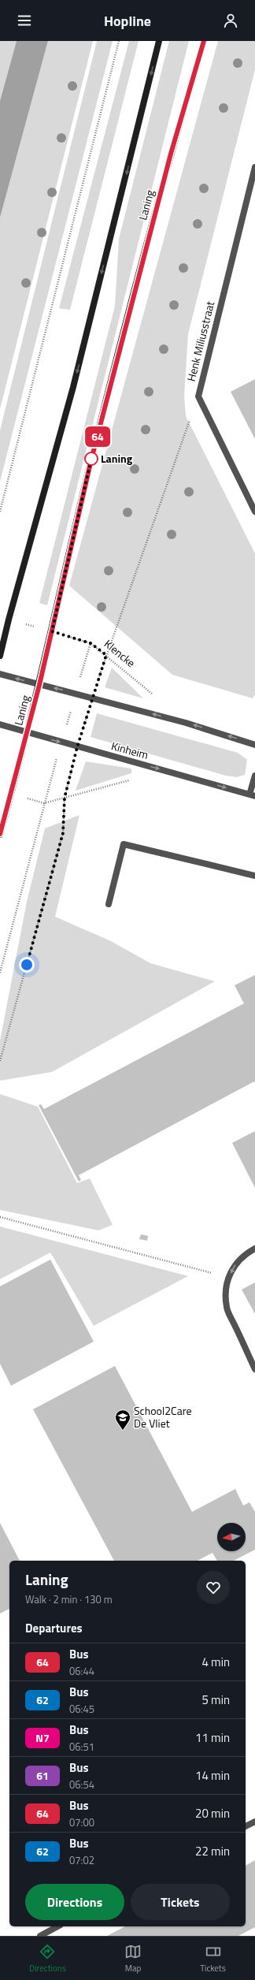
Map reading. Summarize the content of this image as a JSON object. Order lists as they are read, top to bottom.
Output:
{
  "streets": {
    "main road": ["Laning"],
    "street": ["Henk Miliusstraat", "Kinheim"],
    "path": ["Klencke"]
  },
  "crossings": [
    ["Laning", "Klencke"],
    ["Laning", "Kinheim"]
  ],
  "places": {
    "other": ["Laning"],
    "school or university": ["School2Care De Vliet"]
  },
  "lines": ["bus line 64"],
  "north": "left",
  "page": {
    "header": "Hopline",
    "on_map": "64",
    "heading": [
      ["Laning", "Walk · 2 min · 130 m"],
      "Departures"
    ],
    "list": [
      {
        "mark": "64",
        "name": "Bus",
        "note": "06:44",
        "value": "4 min"
      },
      {
        "mark": "62",
        "name": "Bus",
        "note": "06:45",
        "value": "5 min"
      },
      {
        "mark": "N7",
        "name": "Bus",
        "note": "06:51",
        "value": "11 min"
      },
      {
        "mark": "61",
        "name": "Bus",
        "note": "06:54",
        "value": "14 min"
      },
      {
        "mark": "64",
        "name": "Bus",
        "note": "07:00",
        "value": "20 min"
      },
      {
        "mark": "62",
        "name": "Bus",
        "note": "07:02",
        "value": "22 min"
      }
    ],
    "buttons": ["Directions", "Tickets"],
    "tabs": ["Directions", "Map", "Tickets"]
  }
}
